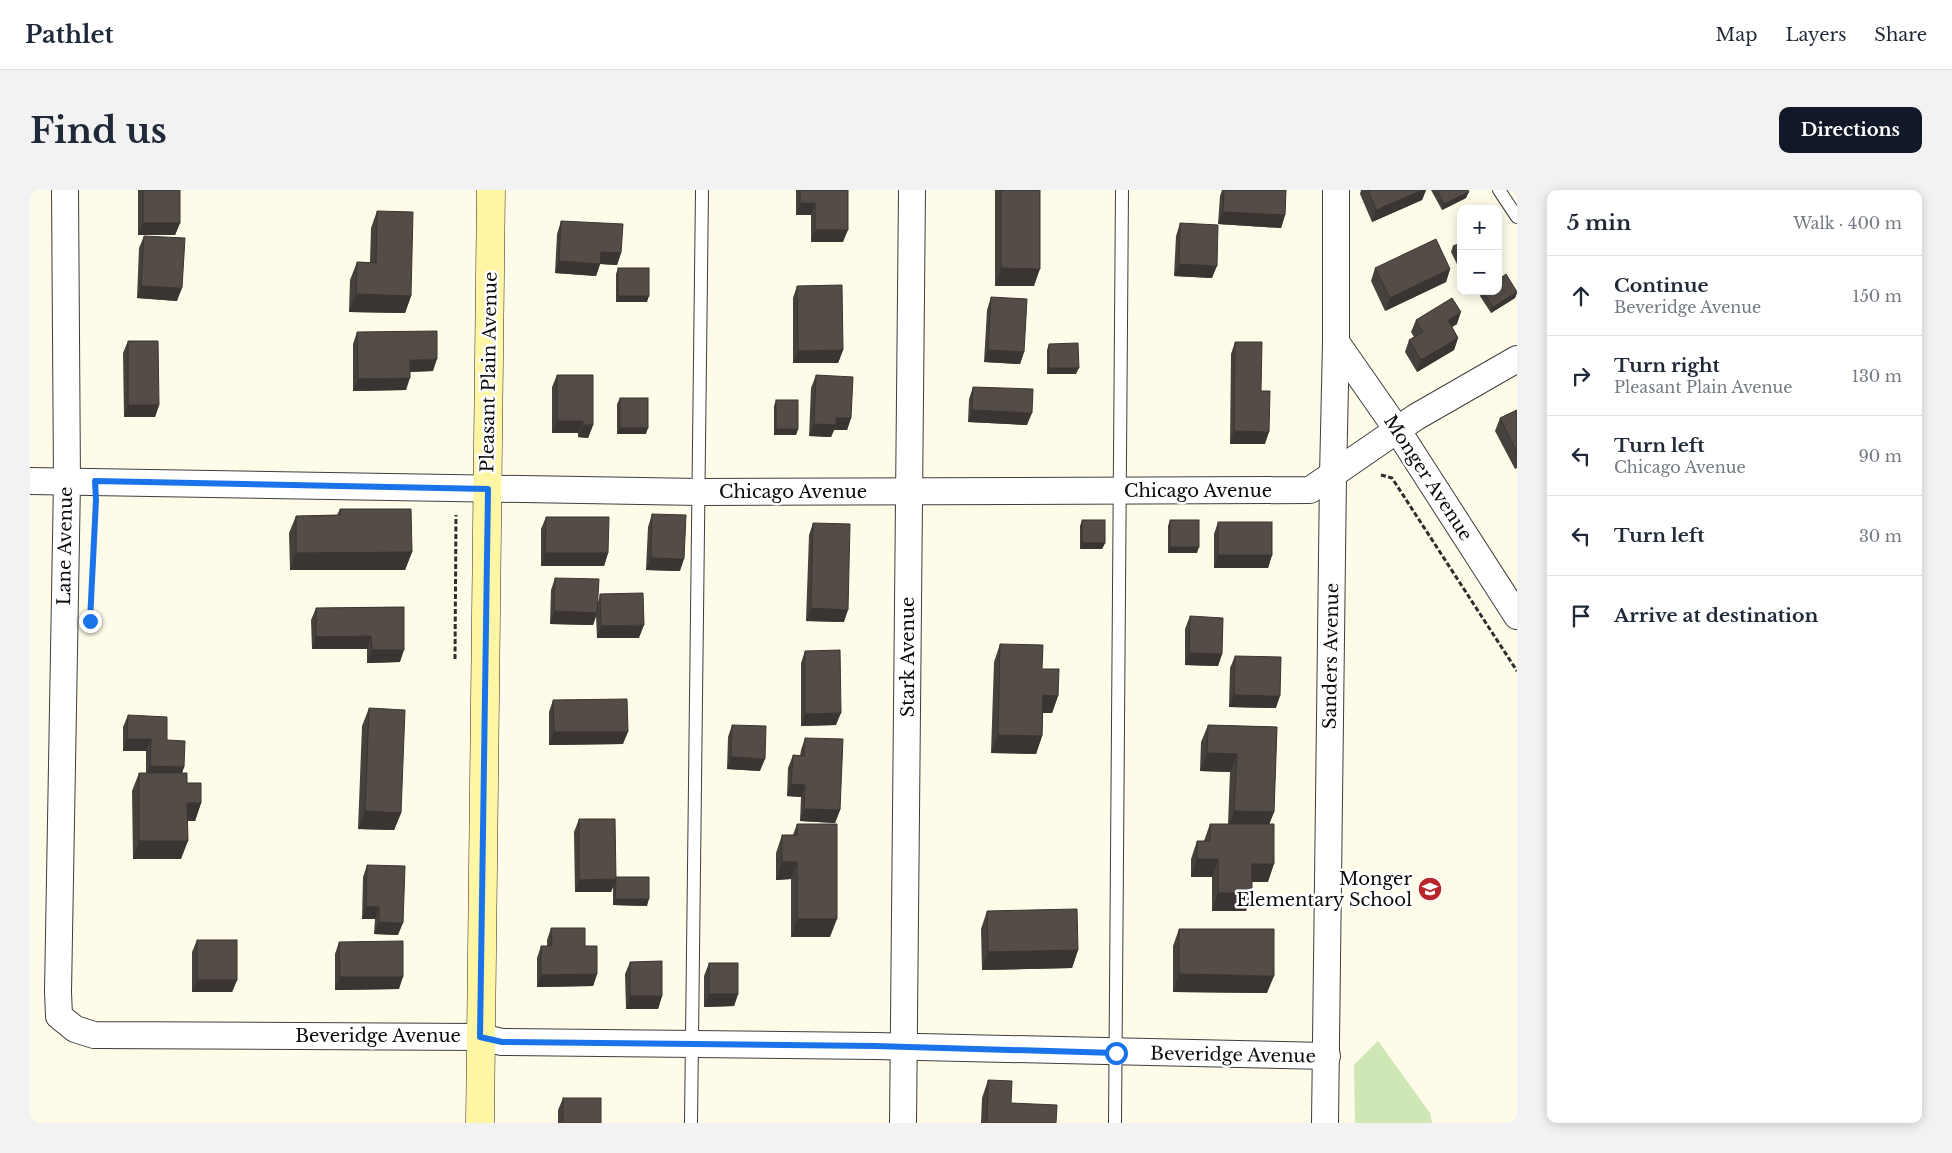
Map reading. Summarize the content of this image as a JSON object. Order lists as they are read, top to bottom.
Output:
{
  "streets": {
    "street": [
      "Pleasant Plain Avenue",
      "Monger Avenue",
      "Chicago Avenue",
      "Lane Avenue",
      "Sanders Avenue",
      "Stark Avenue",
      "Beveridge Avenue"
    ]
  },
  "crossings": [
    ["Pleasant Plain Avenue", "Chicago Avenue"],
    ["Pleasant Plain Avenue", "Beveridge Avenue"],
    ["Monger Avenue", "Chicago Avenue"],
    ["Monger Avenue", "Sanders Avenue"],
    ["Chicago Avenue", "Lane Avenue"],
    ["Chicago Avenue", "Sanders Avenue"],
    ["Chicago Avenue", "Stark Avenue"],
    ["Lane Avenue", "Beveridge Avenue"],
    ["Sanders Avenue", "Beveridge Avenue"],
    ["Stark Avenue", "Beveridge Avenue"]
  ],
  "places": {
    "school or university": ["Monger Elementary School"]
  },
  "page": {
    "header": "Pathlet",
    "nav": ["Map", "Layers", "Share"],
    "buttons": "Directions",
    "title": "Find us",
    "heading": ["5 min", "Walk · 400 m"],
    "map_buttons": ["+", "−"],
    "list": [
      ["Continue", "Beveridge Avenue", "150 m"],
      ["Turn right", "Pleasant Plain Avenue", "130 m"],
      ["Turn left", "Chicago Avenue", "90 m"],
      ["Turn left", "30 m"],
      "Arrive at destination"
    ]
  }
}
